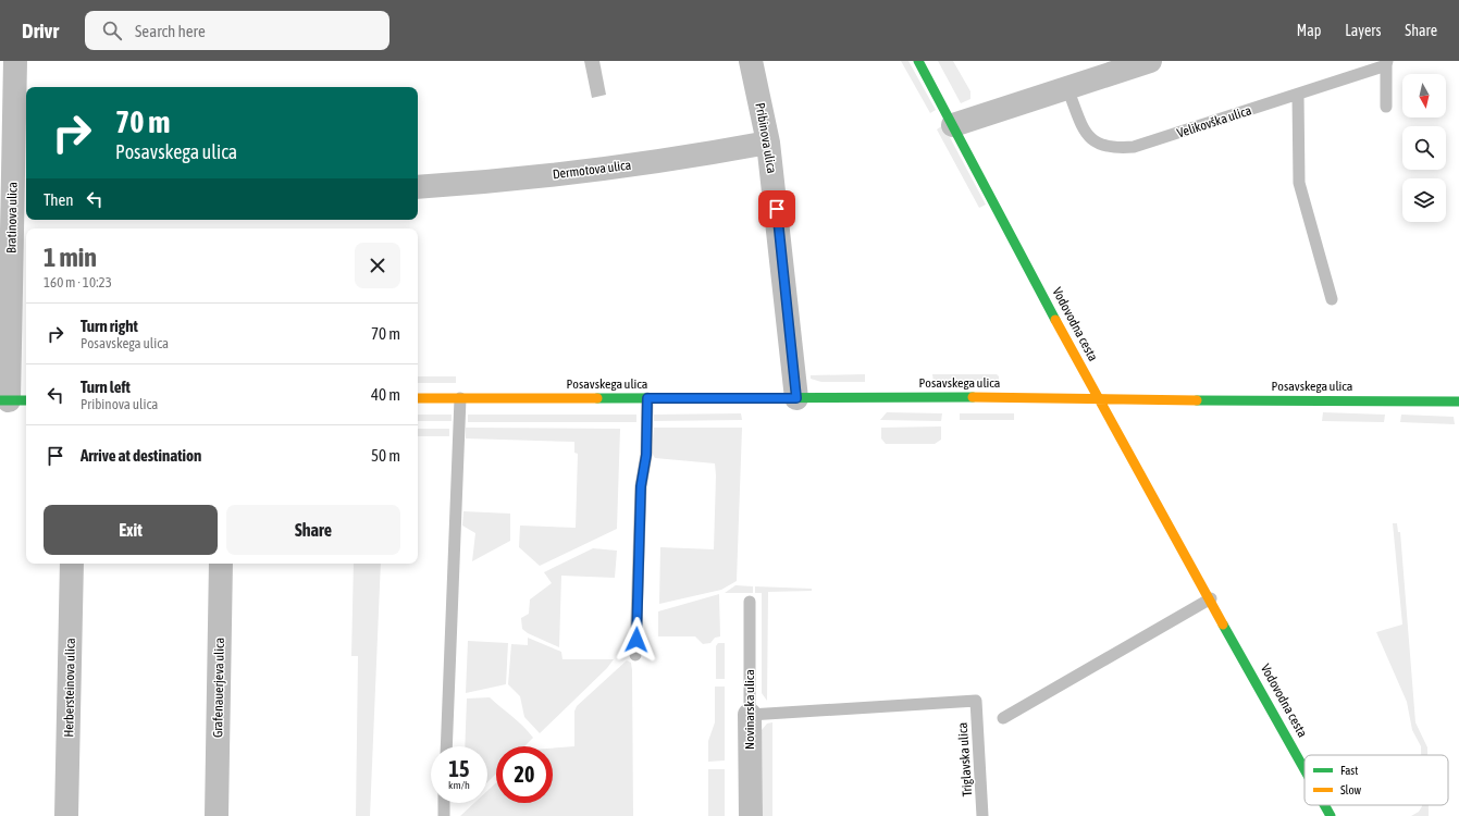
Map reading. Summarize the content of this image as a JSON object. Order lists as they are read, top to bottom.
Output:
{
  "streets": {
    "street": [
      "Pribinova ulica",
      "Dermotova ulica",
      "Bratinova ulica",
      "Vodovodna cesta",
      "Posavskega ulica",
      "Herbersteinova ulica",
      "Grafenauerjeva ulica",
      "Novinarska ulica"
    ],
    "lane": ["Velikovška ulica", "Triglavska ulica"]
  },
  "crossings": [
    ["Pribinova ulica", "Dermotova ulica"],
    ["Pribinova ulica", "Posavskega ulica"],
    ["Vodovodna cesta", "Posavskega ulica"],
    ["Novinarska ulica", "Triglavska ulica"]
  ],
  "legend": ["Fast", "Slow"],
  "north": "bottom",
  "page": {
    "header": "Drivr",
    "search": "Search here",
    "nav": ["Map", "Layers", "Share"],
    "turn": ["70 m", "Posavskega ulica"],
    "then": "Then",
    "heading": ["1 min", "160 m · 10:23"],
    "list": [
      {
        "name": "Turn right",
        "note": "Posavskega ulica",
        "value": "70 m"
      },
      {
        "name": "Turn left",
        "note": "Pribinova ulica",
        "value": "40 m"
      },
      {
        "name": "Arrive at destination",
        "value": "50 m"
      }
    ],
    "buttons": ["Exit", "Share"],
    "speed": "15 km/h",
    "limit": "20"
  }
}
